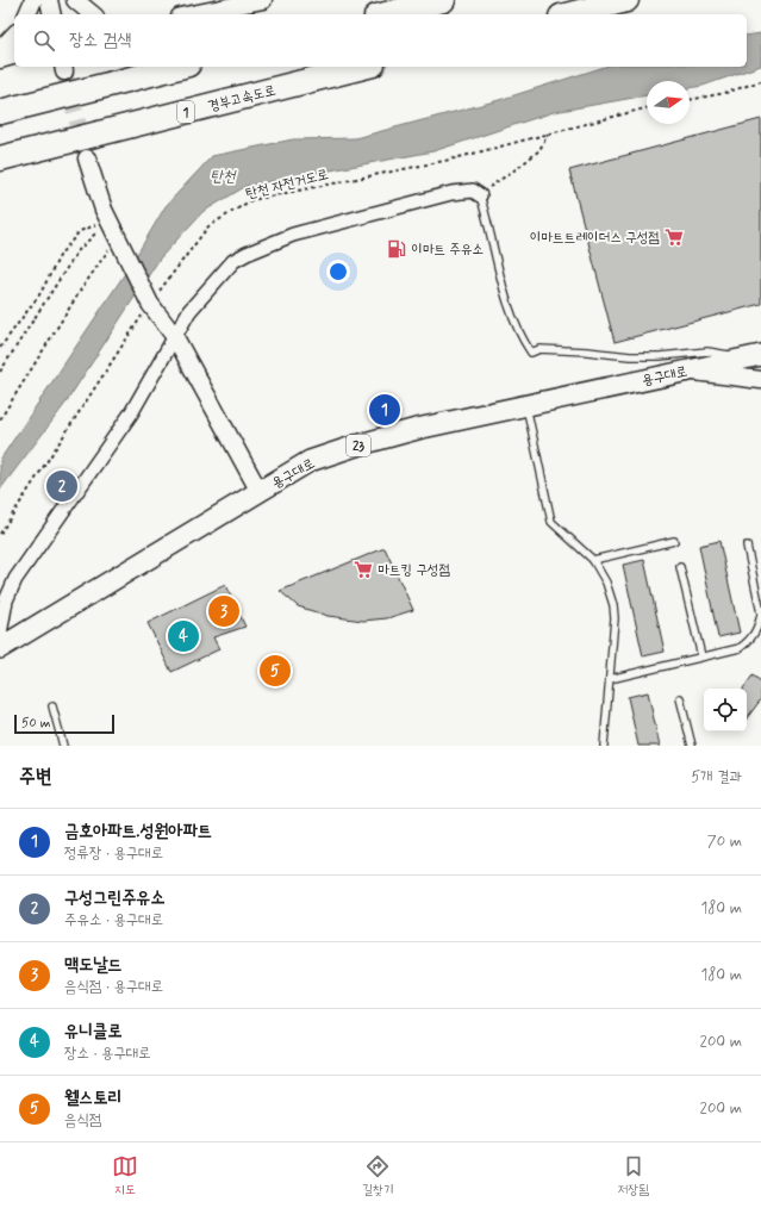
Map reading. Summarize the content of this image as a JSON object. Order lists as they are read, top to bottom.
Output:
{
  "streets": {
    "highway": ["경부고속도로", "1"],
    "main road": ["용구대로", "23"],
    "path": ["탄천 자전거도로"]
  },
  "water": ["탄천"],
  "places": {
    "supermarket": ["이마트트레이더스 구성점", "마트킹 구성점"],
    "fuel station": ["이마트 주유소"]
  },
  "scale_bar": "50 m",
  "north": "right",
  "page": {
    "search": "장소 검색",
    "pins": [
      "1",
      "2",
      "3",
      "4",
      "5"
    ],
    "scale": "50 m",
    "heading": ["주변", "5개 결과"],
    "list": [
      {
        "mark": "1",
        "name": "금호아파트.성원아파트",
        "note": "정류장 · 용구대로",
        "value": "70 m"
      },
      {
        "mark": "2",
        "name": "구성그린주유소",
        "note": "주유소 · 용구대로",
        "value": "180 m"
      },
      {
        "mark": "3",
        "name": "맥도날드",
        "note": "음식점 · 용구대로",
        "value": "180 m"
      },
      {
        "mark": "4",
        "name": "유니클로",
        "note": "장소 · 용구대로",
        "value": "200 m"
      },
      {
        "mark": "5",
        "name": "웰스토리",
        "note": "음식점",
        "value": "200 m"
      }
    ],
    "nav": ["지도", "길찾기", "저장됨"]
  }
}
